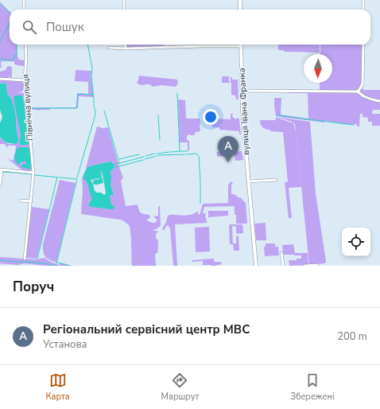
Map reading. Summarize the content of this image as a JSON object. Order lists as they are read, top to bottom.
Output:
{
  "streets": {
    "main road": ["вулиця Івана Франка"],
    "street": ["Північна вулиця"]
  },
  "north": "bottom",
  "page": {
    "search": "Пошук",
    "pins": "A",
    "heading": "Поруч",
    "list": [
      {
        "mark": "A",
        "name": "Регіональний сервісний центр МВС",
        "note": "Установа",
        "value": "200 m"
      }
    ],
    "nav": ["Карта", "Маршрут", "Збережені"]
  }
}
